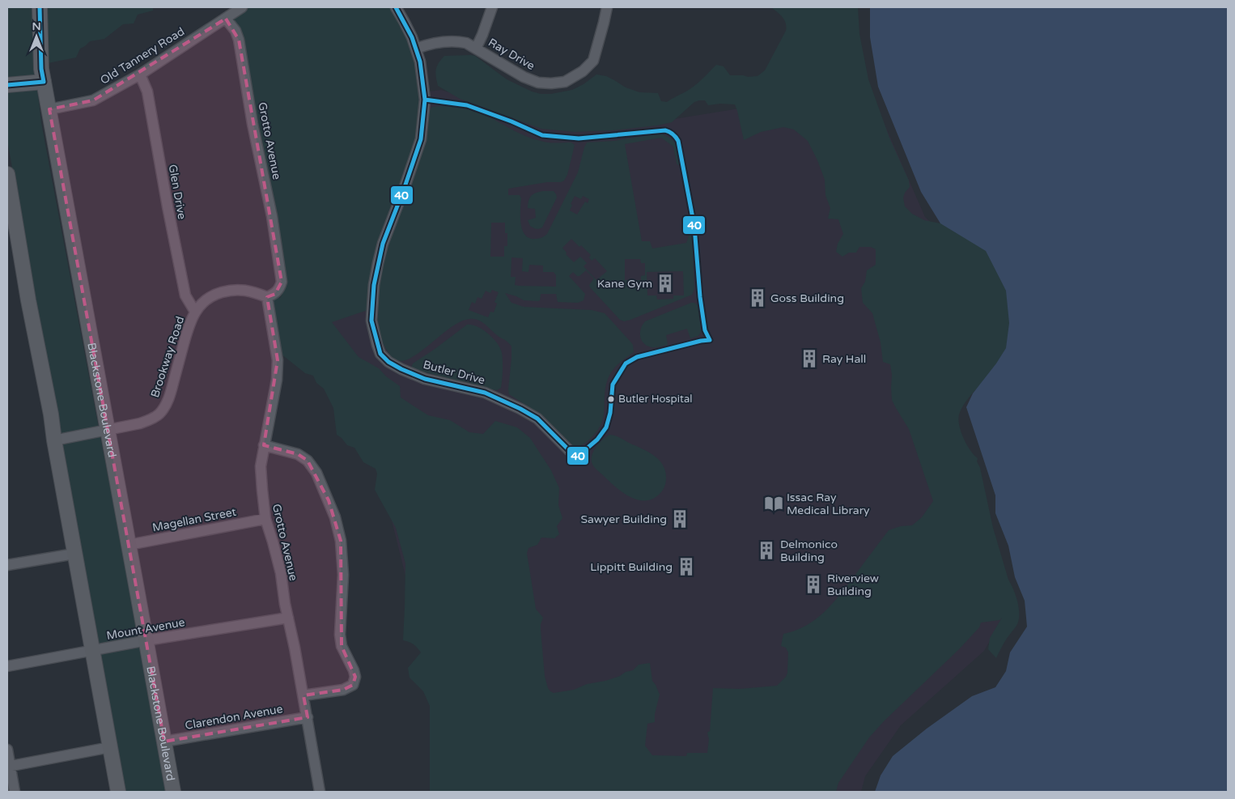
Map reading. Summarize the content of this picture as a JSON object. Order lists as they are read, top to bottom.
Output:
{
  "streets": {
    "main road": ["Blackstone Boulevard"],
    "street": [
      "Ray Drive",
      "Old Tannery Road",
      "Grotto Avenue",
      "Glen Drive",
      "Brookway Road",
      "Butler Drive",
      "Magellan Street",
      "Mount Avenue",
      "Clarendon Avenue"
    ]
  },
  "crossings": [
    ["Ray Drive", "Butler Drive"],
    ["Old Tannery Road", "Grotto Avenue"],
    ["Old Tannery Road", "Glen Drive"],
    ["Old Tannery Road", "Blackstone Boulevard"],
    ["Grotto Avenue", "Brookway Road"],
    ["Grotto Avenue", "Magellan Street"],
    ["Grotto Avenue", "Mount Avenue"],
    ["Grotto Avenue", "Clarendon Avenue"],
    ["Glen Drive", "Brookway Road"],
    ["Brookway Road", "Blackstone Boulevard"],
    ["Blackstone Boulevard", "Magellan Street"],
    ["Blackstone Boulevard", "Mount Avenue"],
    ["Blackstone Boulevard", "Clarendon Avenue"]
  ],
  "places": {
    "building": [
      "Kane Gym",
      "Goss Building",
      "Ray Hall",
      "Sawyer Building",
      "Delmonico Building",
      "Lippitt Building",
      "Riverview Building"
    ],
    "other": ["Butler Hospital"],
    "library": ["Issac Ray Medical Library"]
  },
  "lines": ["transit line 40"],
  "north": "top"
}
